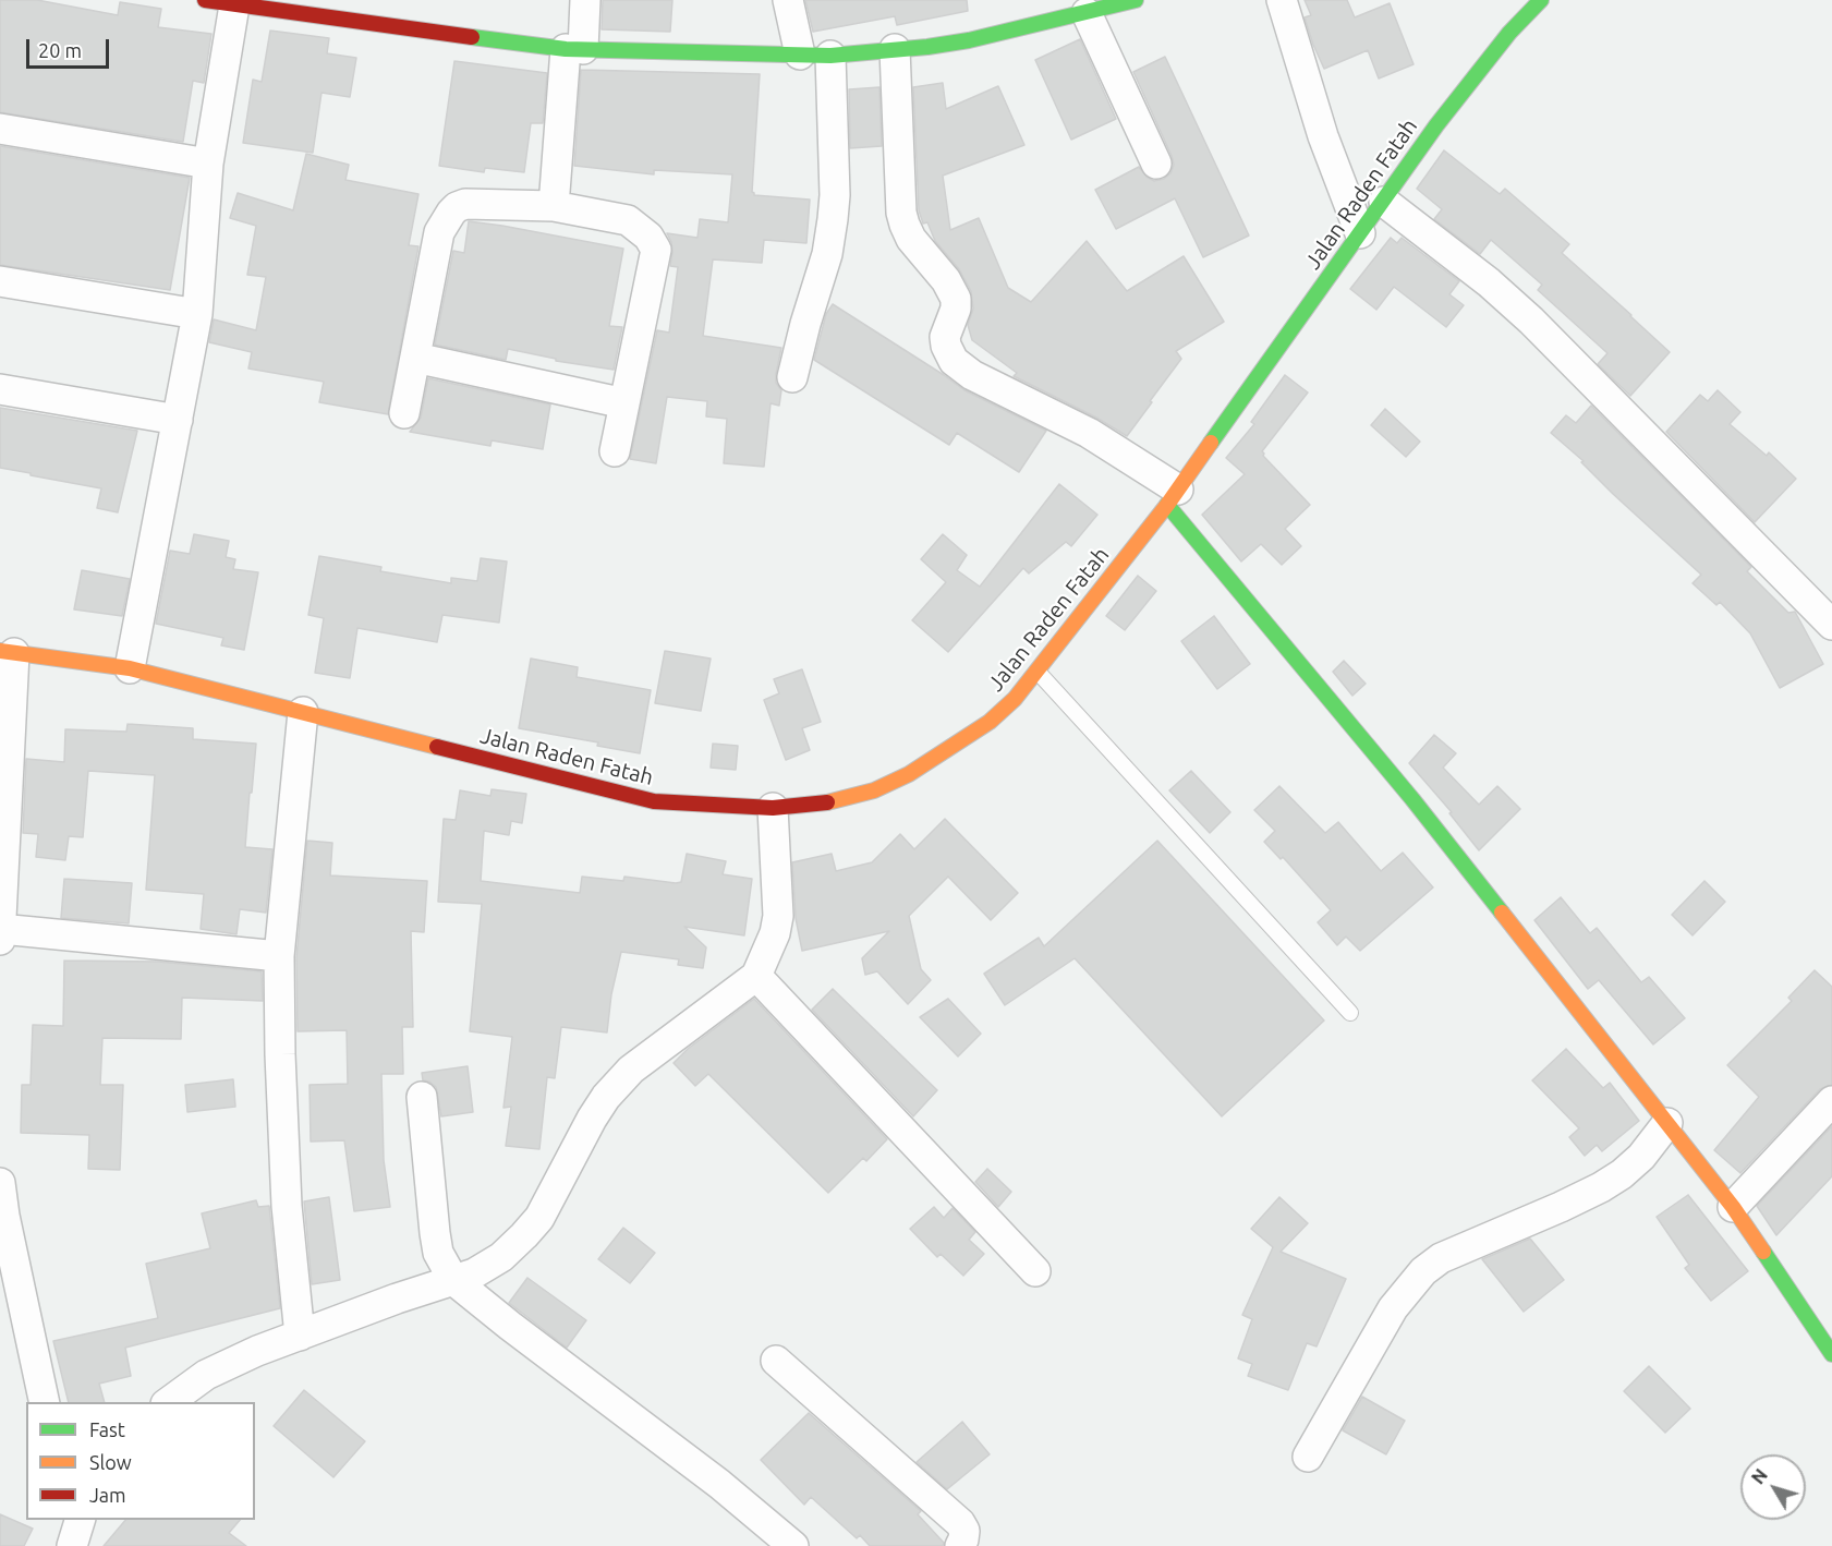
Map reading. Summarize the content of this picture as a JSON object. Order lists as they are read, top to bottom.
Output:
{
  "streets": {
    "main road": ["Jalan Raden Fatah"]
  },
  "legend": ["Fast", "Slow", "Jam"],
  "scale_bar": "20 m",
  "north": "top left"
}
